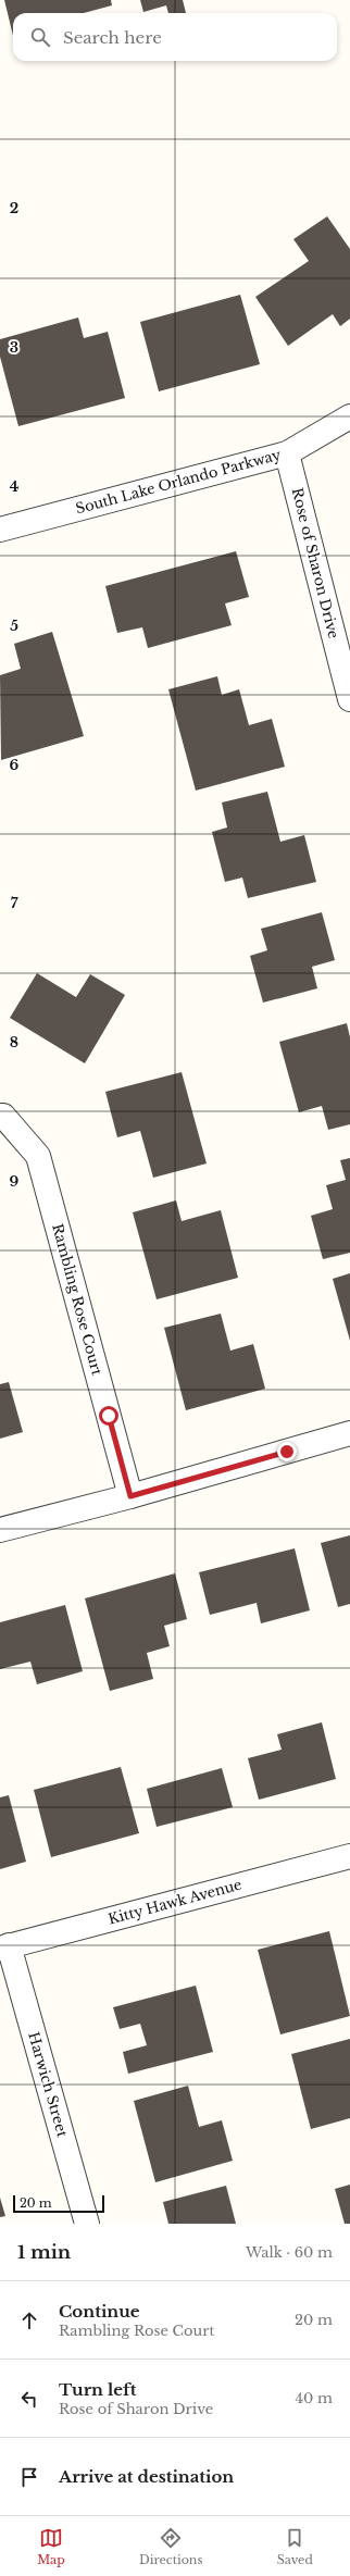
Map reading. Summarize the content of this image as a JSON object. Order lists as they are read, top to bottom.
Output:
{
  "streets": {
    "street": [
      "South Lake Orlando Parkway",
      "Rose of Sharon Drive",
      "Rambling Rose Court",
      "Kitty Hawk Avenue",
      "Harwich Street"
    ]
  },
  "crossings": [
    ["South Lake Orlando Parkway", "Rose of Sharon Drive"],
    ["Kitty Hawk Avenue", "Harwich Street"]
  ],
  "scale_bar": "20 m",
  "page": {
    "search": "Search here",
    "scale": "20 m",
    "heading": ["1 min", "Walk · 60 m"],
    "list": [
      ["Continue", "Rambling Rose Court", "20 m"],
      ["Turn left", "Rose of Sharon Drive", "40 m"],
      "Arrive at destination"
    ],
    "nav": ["Map", "Directions", "Saved"]
  },
  "grid": {
    "rows": [
      "2",
      "3",
      "4",
      "5",
      "6",
      "7",
      "8",
      "9"
    ]
  }
}
